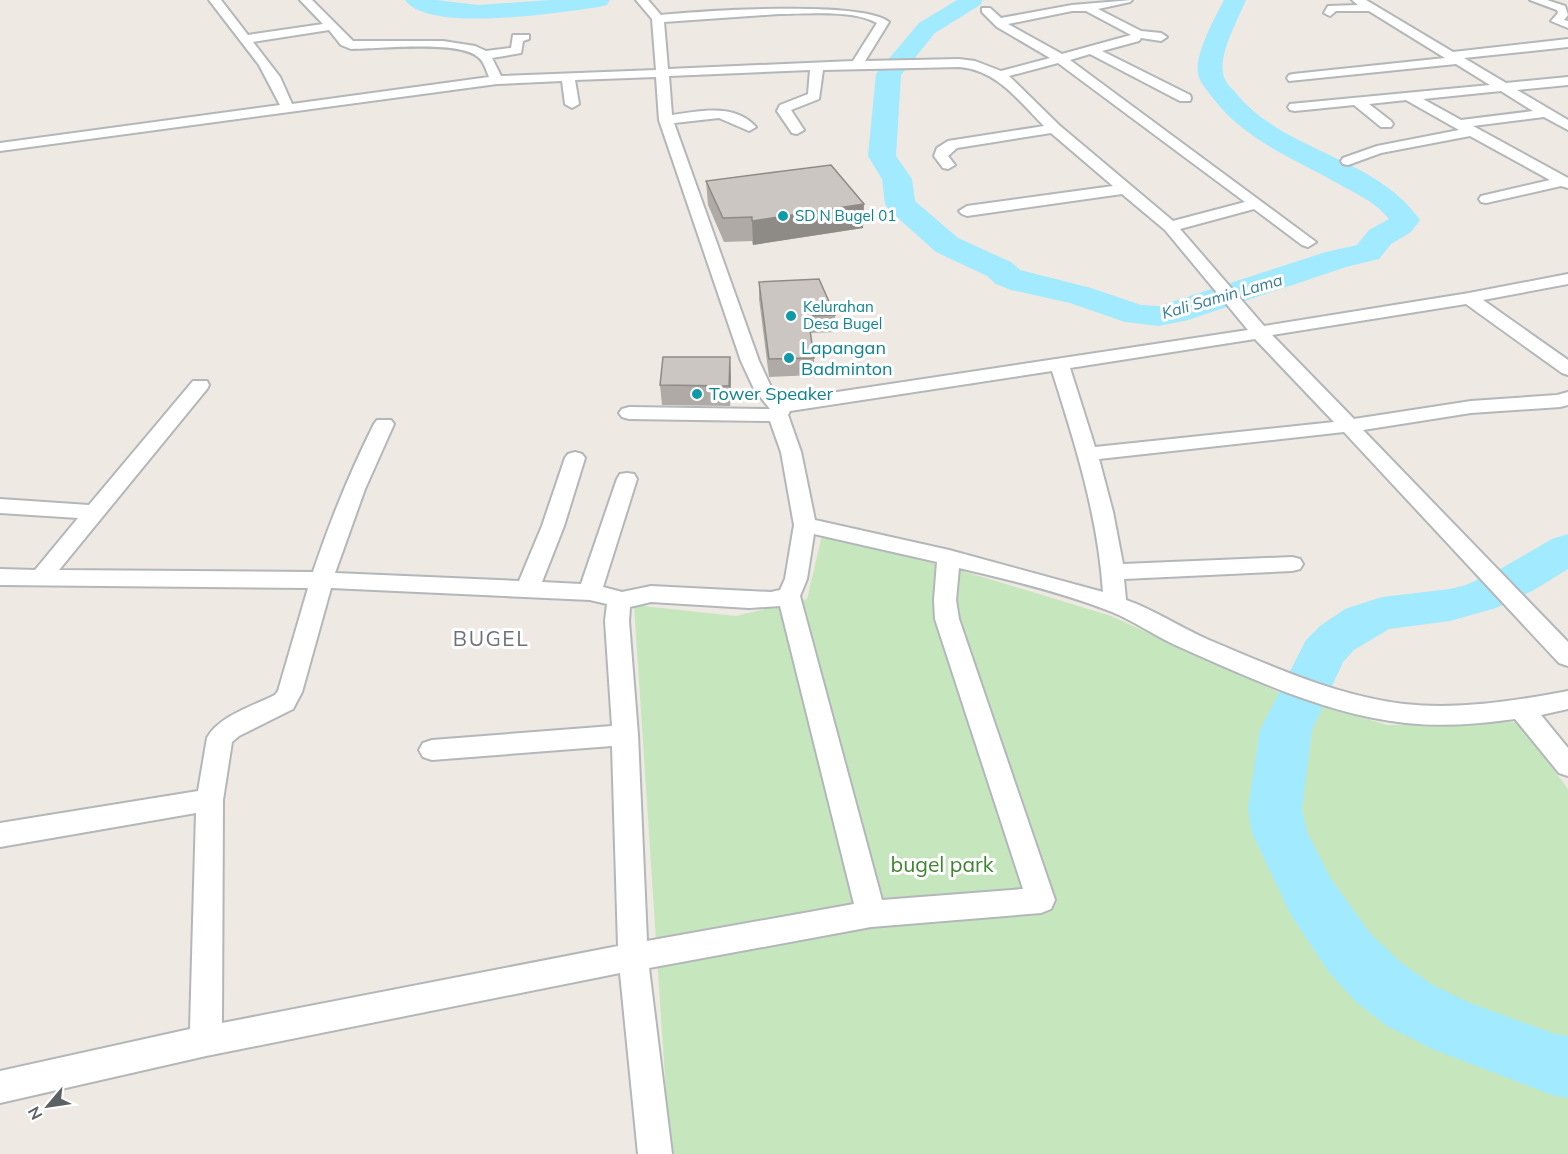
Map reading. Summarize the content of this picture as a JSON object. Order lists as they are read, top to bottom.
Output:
{
  "districts": ["BUGEL"],
  "water": ["Kali Samin Lama"],
  "parks": ["bugel park"],
  "places": [
    "SD N Bugel 01",
    "Kelurahan Desa Bugel",
    "Lapangan Badminton",
    "Tower Speaker"
  ],
  "north": "bottom left"
}
